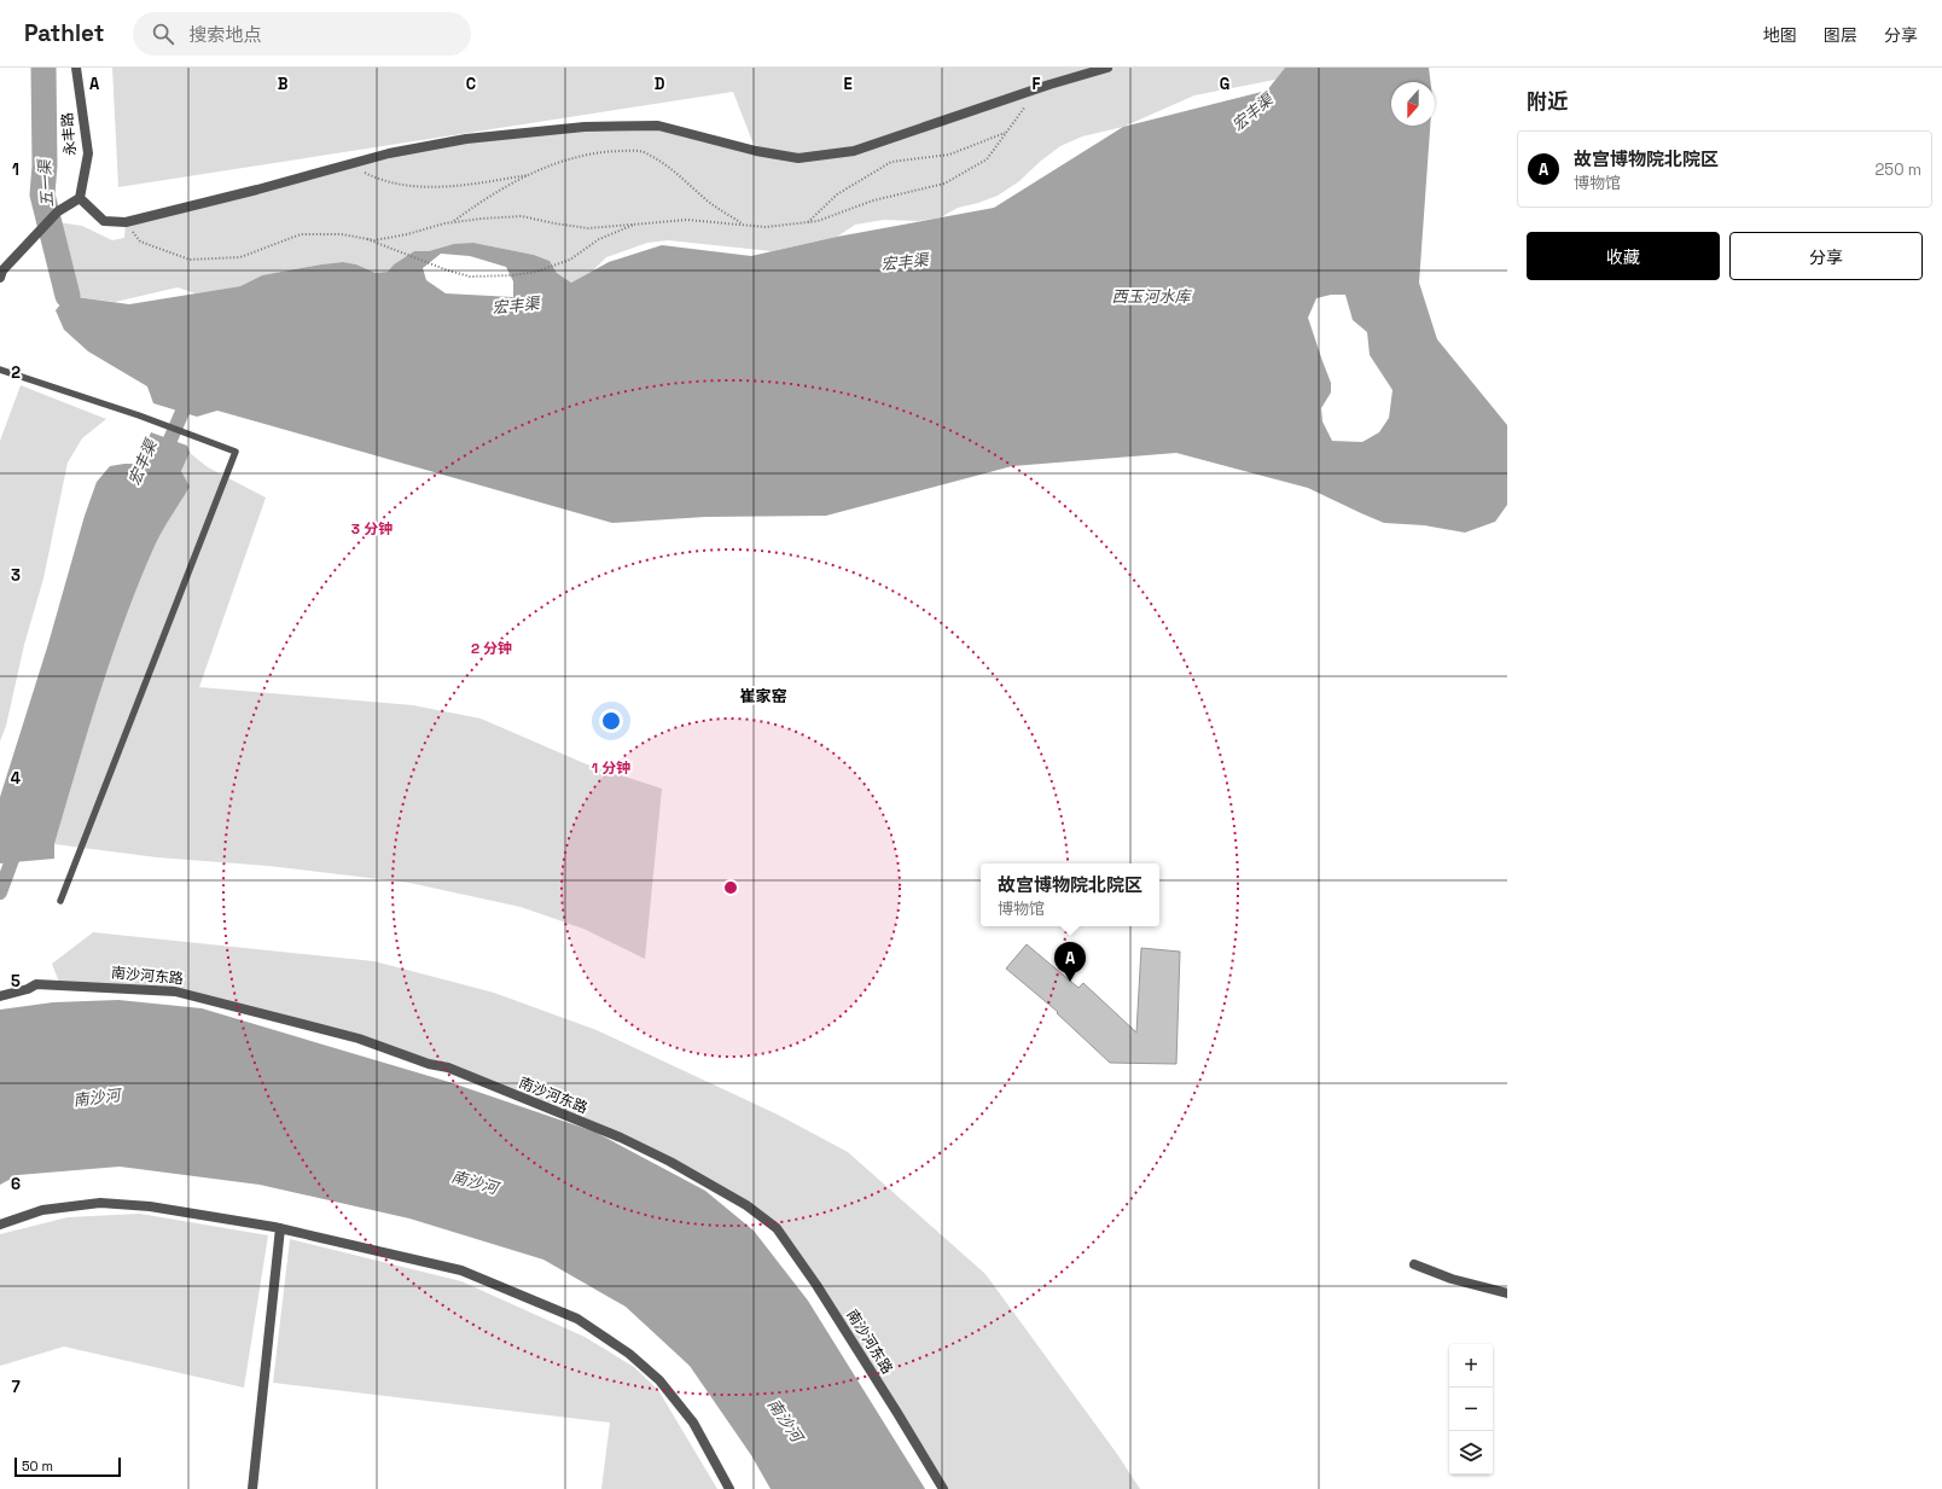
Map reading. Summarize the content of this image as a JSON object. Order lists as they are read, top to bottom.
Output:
{
  "streets": {
    "street": ["永丰路", "南沙河东路"]
  },
  "districts": ["崔家窑"],
  "water": [
    "宏丰渠",
    "五一渠",
    "西玉河水库",
    "南沙河"
  ],
  "scale_bar": "50 m",
  "north": "bottom",
  "page": {
    "header": "Pathlet",
    "search": "搜索地点",
    "nav": ["地图", "图层", "分享"],
    "heading": "附近",
    "list": [
      {
        "mark": "A",
        "name": "故宫博物院北院区",
        "note": "博物馆",
        "value": "250 m"
      }
    ],
    "buttons": ["收藏", "分享"],
    "popup": ["故宫博物院北院区", "博物馆"],
    "pins": "A",
    "map_buttons": ["+", "−"],
    "scale": "50 m"
  },
  "grid": {
    "columns": [
      "A",
      "B",
      "C",
      "D",
      "E",
      "F",
      "G"
    ],
    "rows": [
      "1",
      "2",
      "3",
      "4",
      "5",
      "6",
      "7"
    ]
  },
  "rings": ["3 分钟", "2 分钟", "1 分钟"]
}
